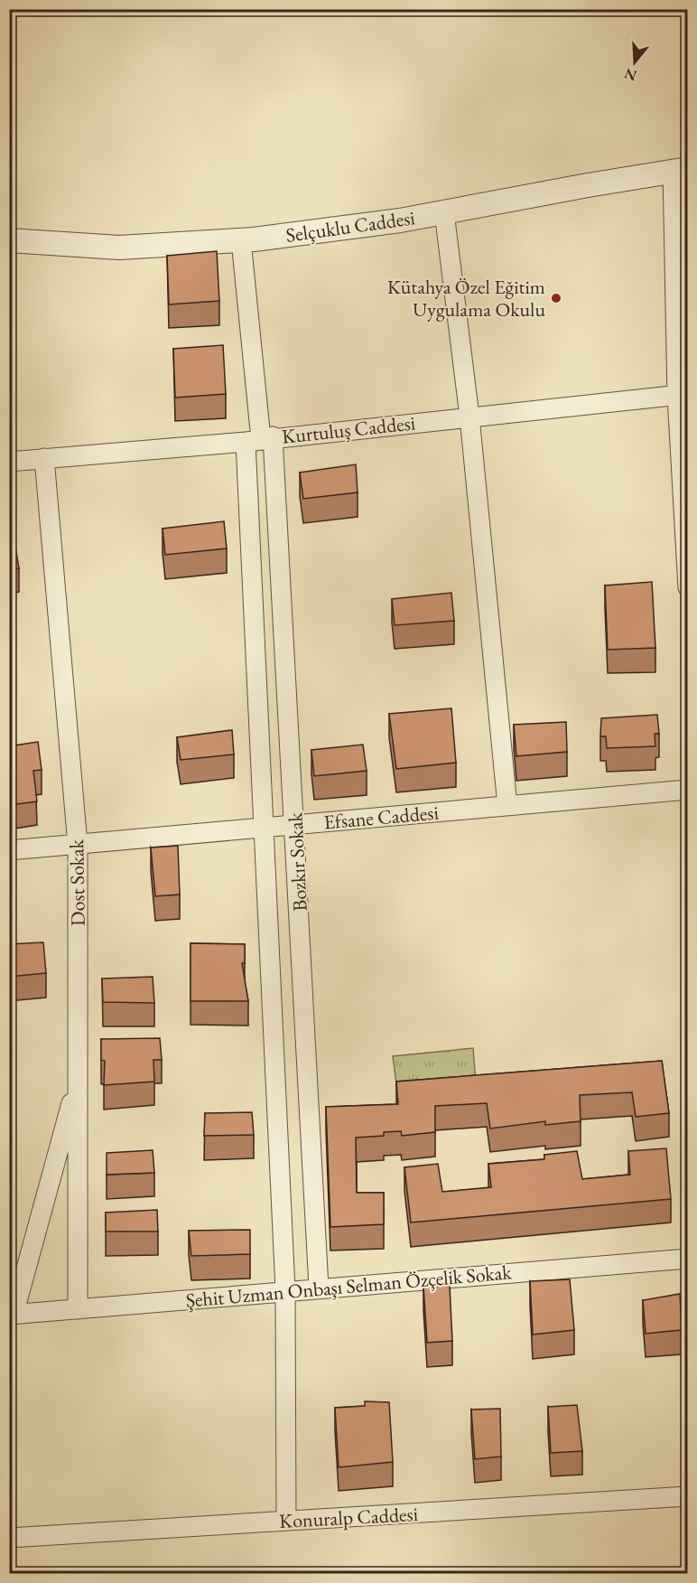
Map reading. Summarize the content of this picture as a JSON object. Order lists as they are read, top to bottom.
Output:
{
  "streets": {
    "street": [
      "Selçuklu Caddesi",
      "Kurtuluş Caddesi",
      "Efsane Caddesi",
      "Bozkır Sokak",
      "Dost Sokak",
      "Şehit Uzman Onbaşı Selman Özçelik Sokak",
      "Konuralp Caddesi"
    ]
  },
  "crossings": [
    ["Kurtuluş Caddesi", "Bozkır Sokak"],
    ["Kurtuluş Caddesi", "Dost Sokak"],
    ["Efsane Caddesi", "Bozkır Sokak"],
    ["Efsane Caddesi", "Dost Sokak"],
    ["Bozkır Sokak", "Şehit Uzman Onbaşı Selman Özçelik Sokak"],
    ["Bozkır Sokak", "Konuralp Caddesi"],
    ["Dost Sokak", "Şehit Uzman Onbaşı Selman Özçelik Sokak"]
  ],
  "places": ["Kütahya Özel Eğitim Uygulama Okulu"],
  "north": "bottom"
}
